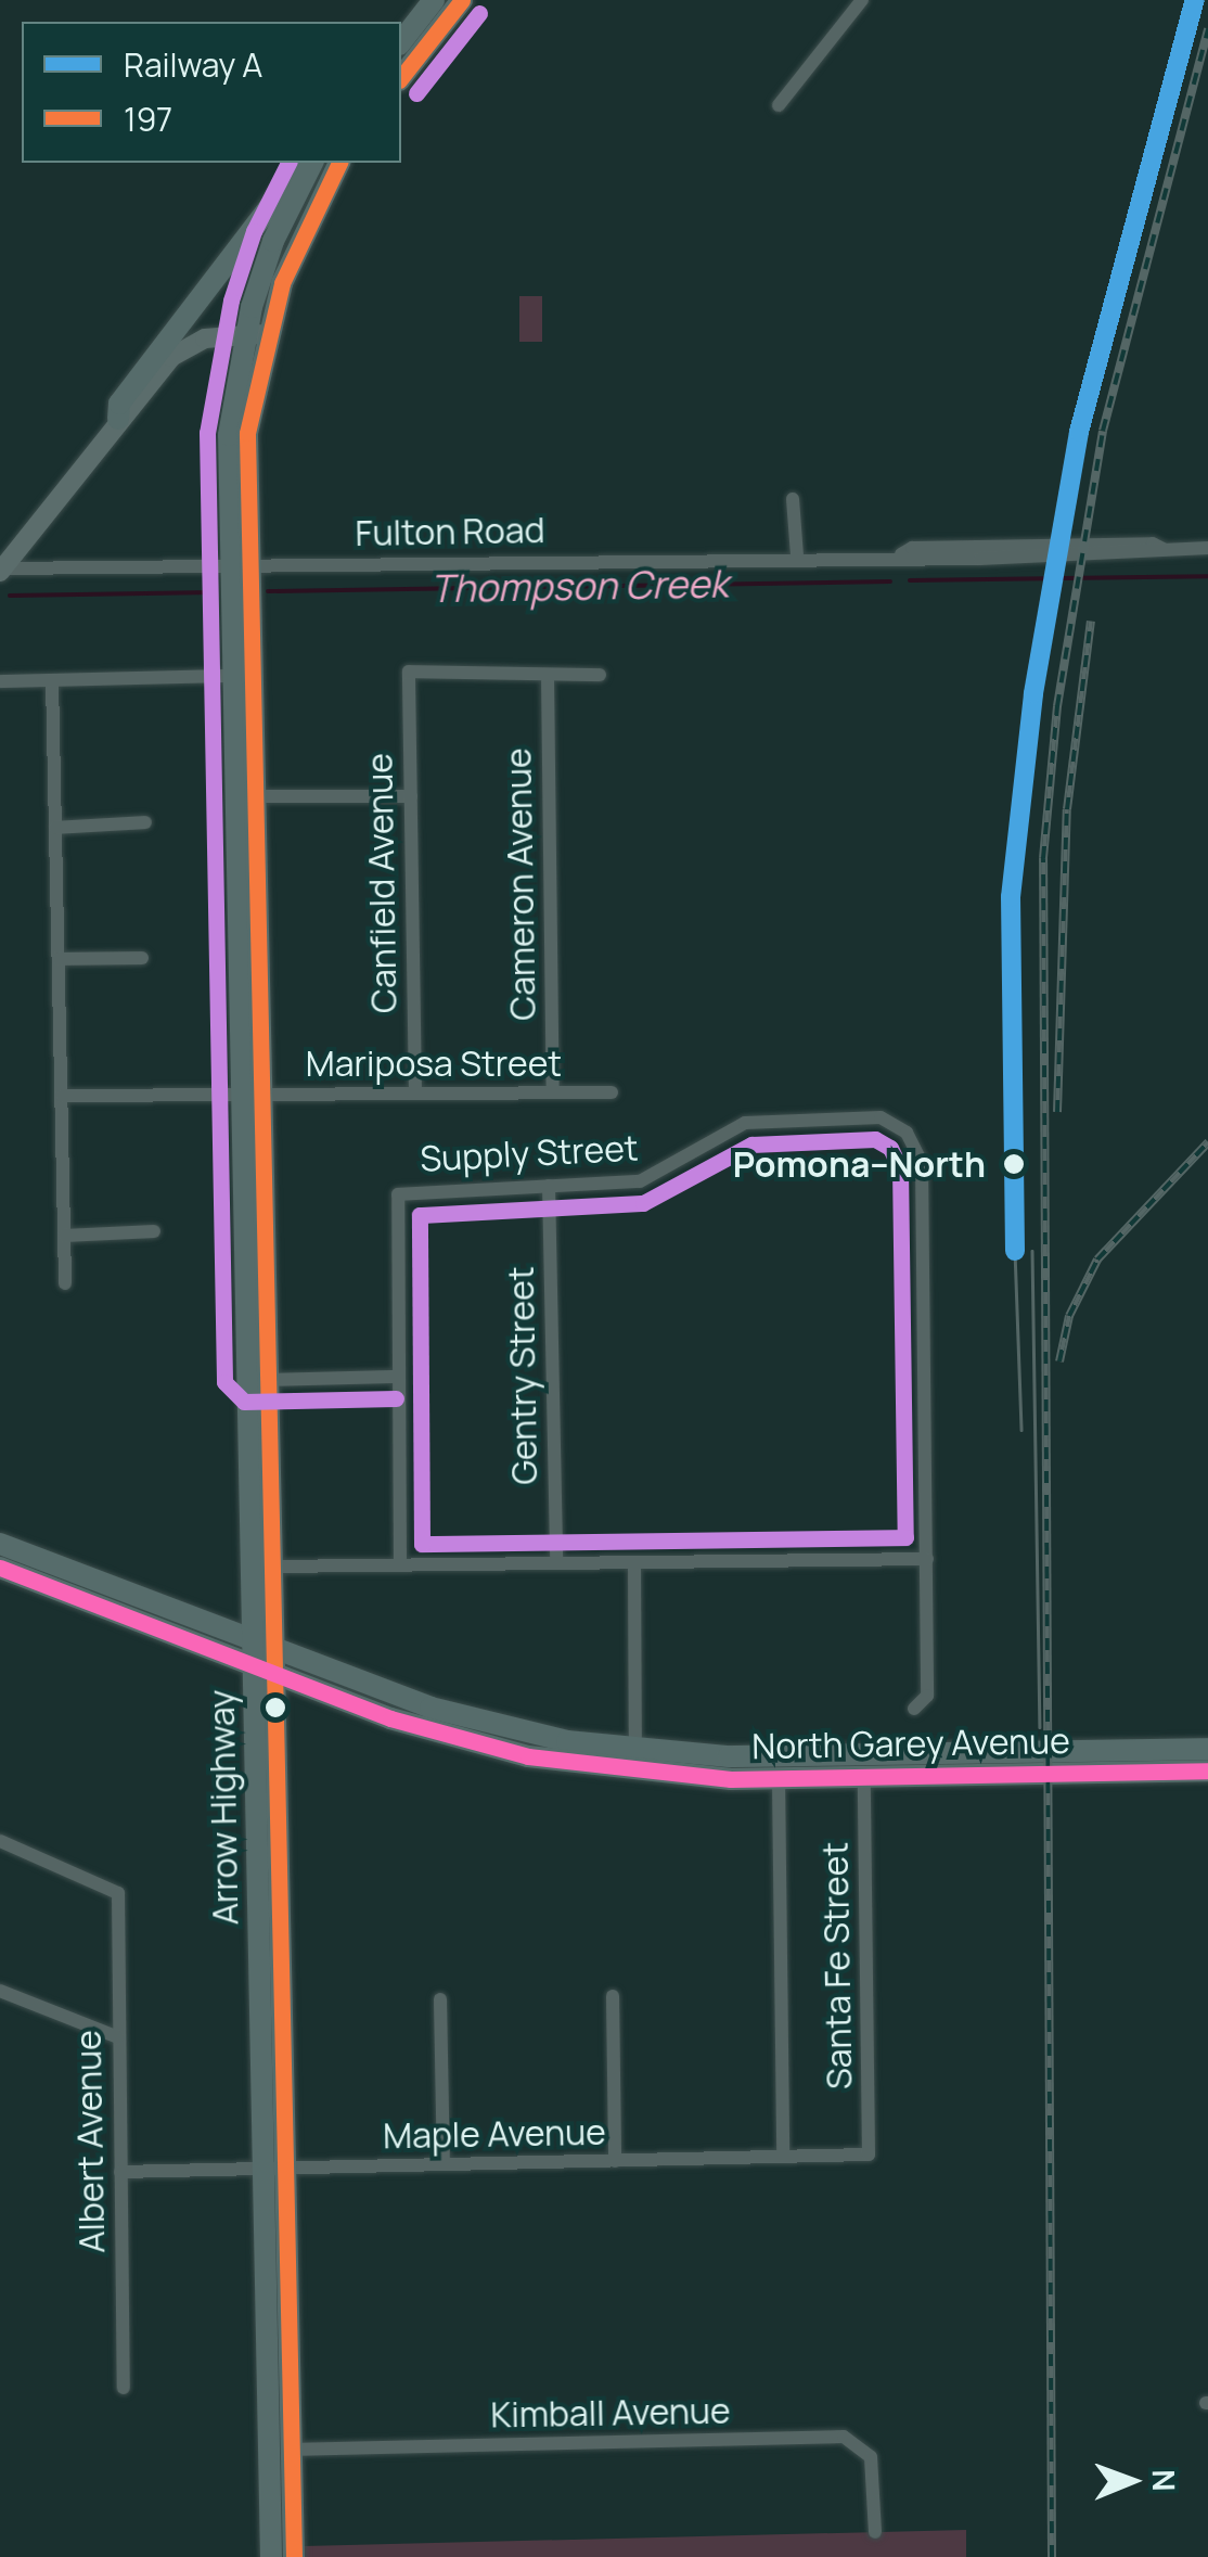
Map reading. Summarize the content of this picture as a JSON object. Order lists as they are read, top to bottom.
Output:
{
  "streets": {
    "main road": ["North Garey Avenue", "Arrow Highway"],
    "street": [
      "Fulton Road",
      "Canfield Avenue",
      "Cameron Avenue",
      "Mariposa Street",
      "Supply Street",
      "Gentry Street",
      "Santa Fe Street",
      "Maple Avenue",
      "Albert Avenue",
      "Kimball Avenue"
    ]
  },
  "crossings": [
    ["Fulton Road", "Arrow Highway"],
    ["Canfield Avenue", "Cameron Avenue"],
    ["Canfield Avenue", "Mariposa Street"],
    ["Cameron Avenue", "Mariposa Street"],
    ["Mariposa Street", "Arrow Highway"],
    ["Supply Street", "Gentry Street"],
    ["North Garey Avenue", "Arrow Highway"],
    ["North Garey Avenue", "Santa Fe Street"],
    ["Arrow Highway", "Maple Avenue"],
    ["Arrow Highway", "Kimball Avenue"],
    ["Santa Fe Street", "Maple Avenue"],
    ["Maple Avenue", "Albert Avenue"]
  ],
  "water": ["Thompson Creek"],
  "places": ["Pomona–North"],
  "lines": ["rail line A", "transit line 197"],
  "legend": ["Railway A", "197"],
  "north": "right"
}
